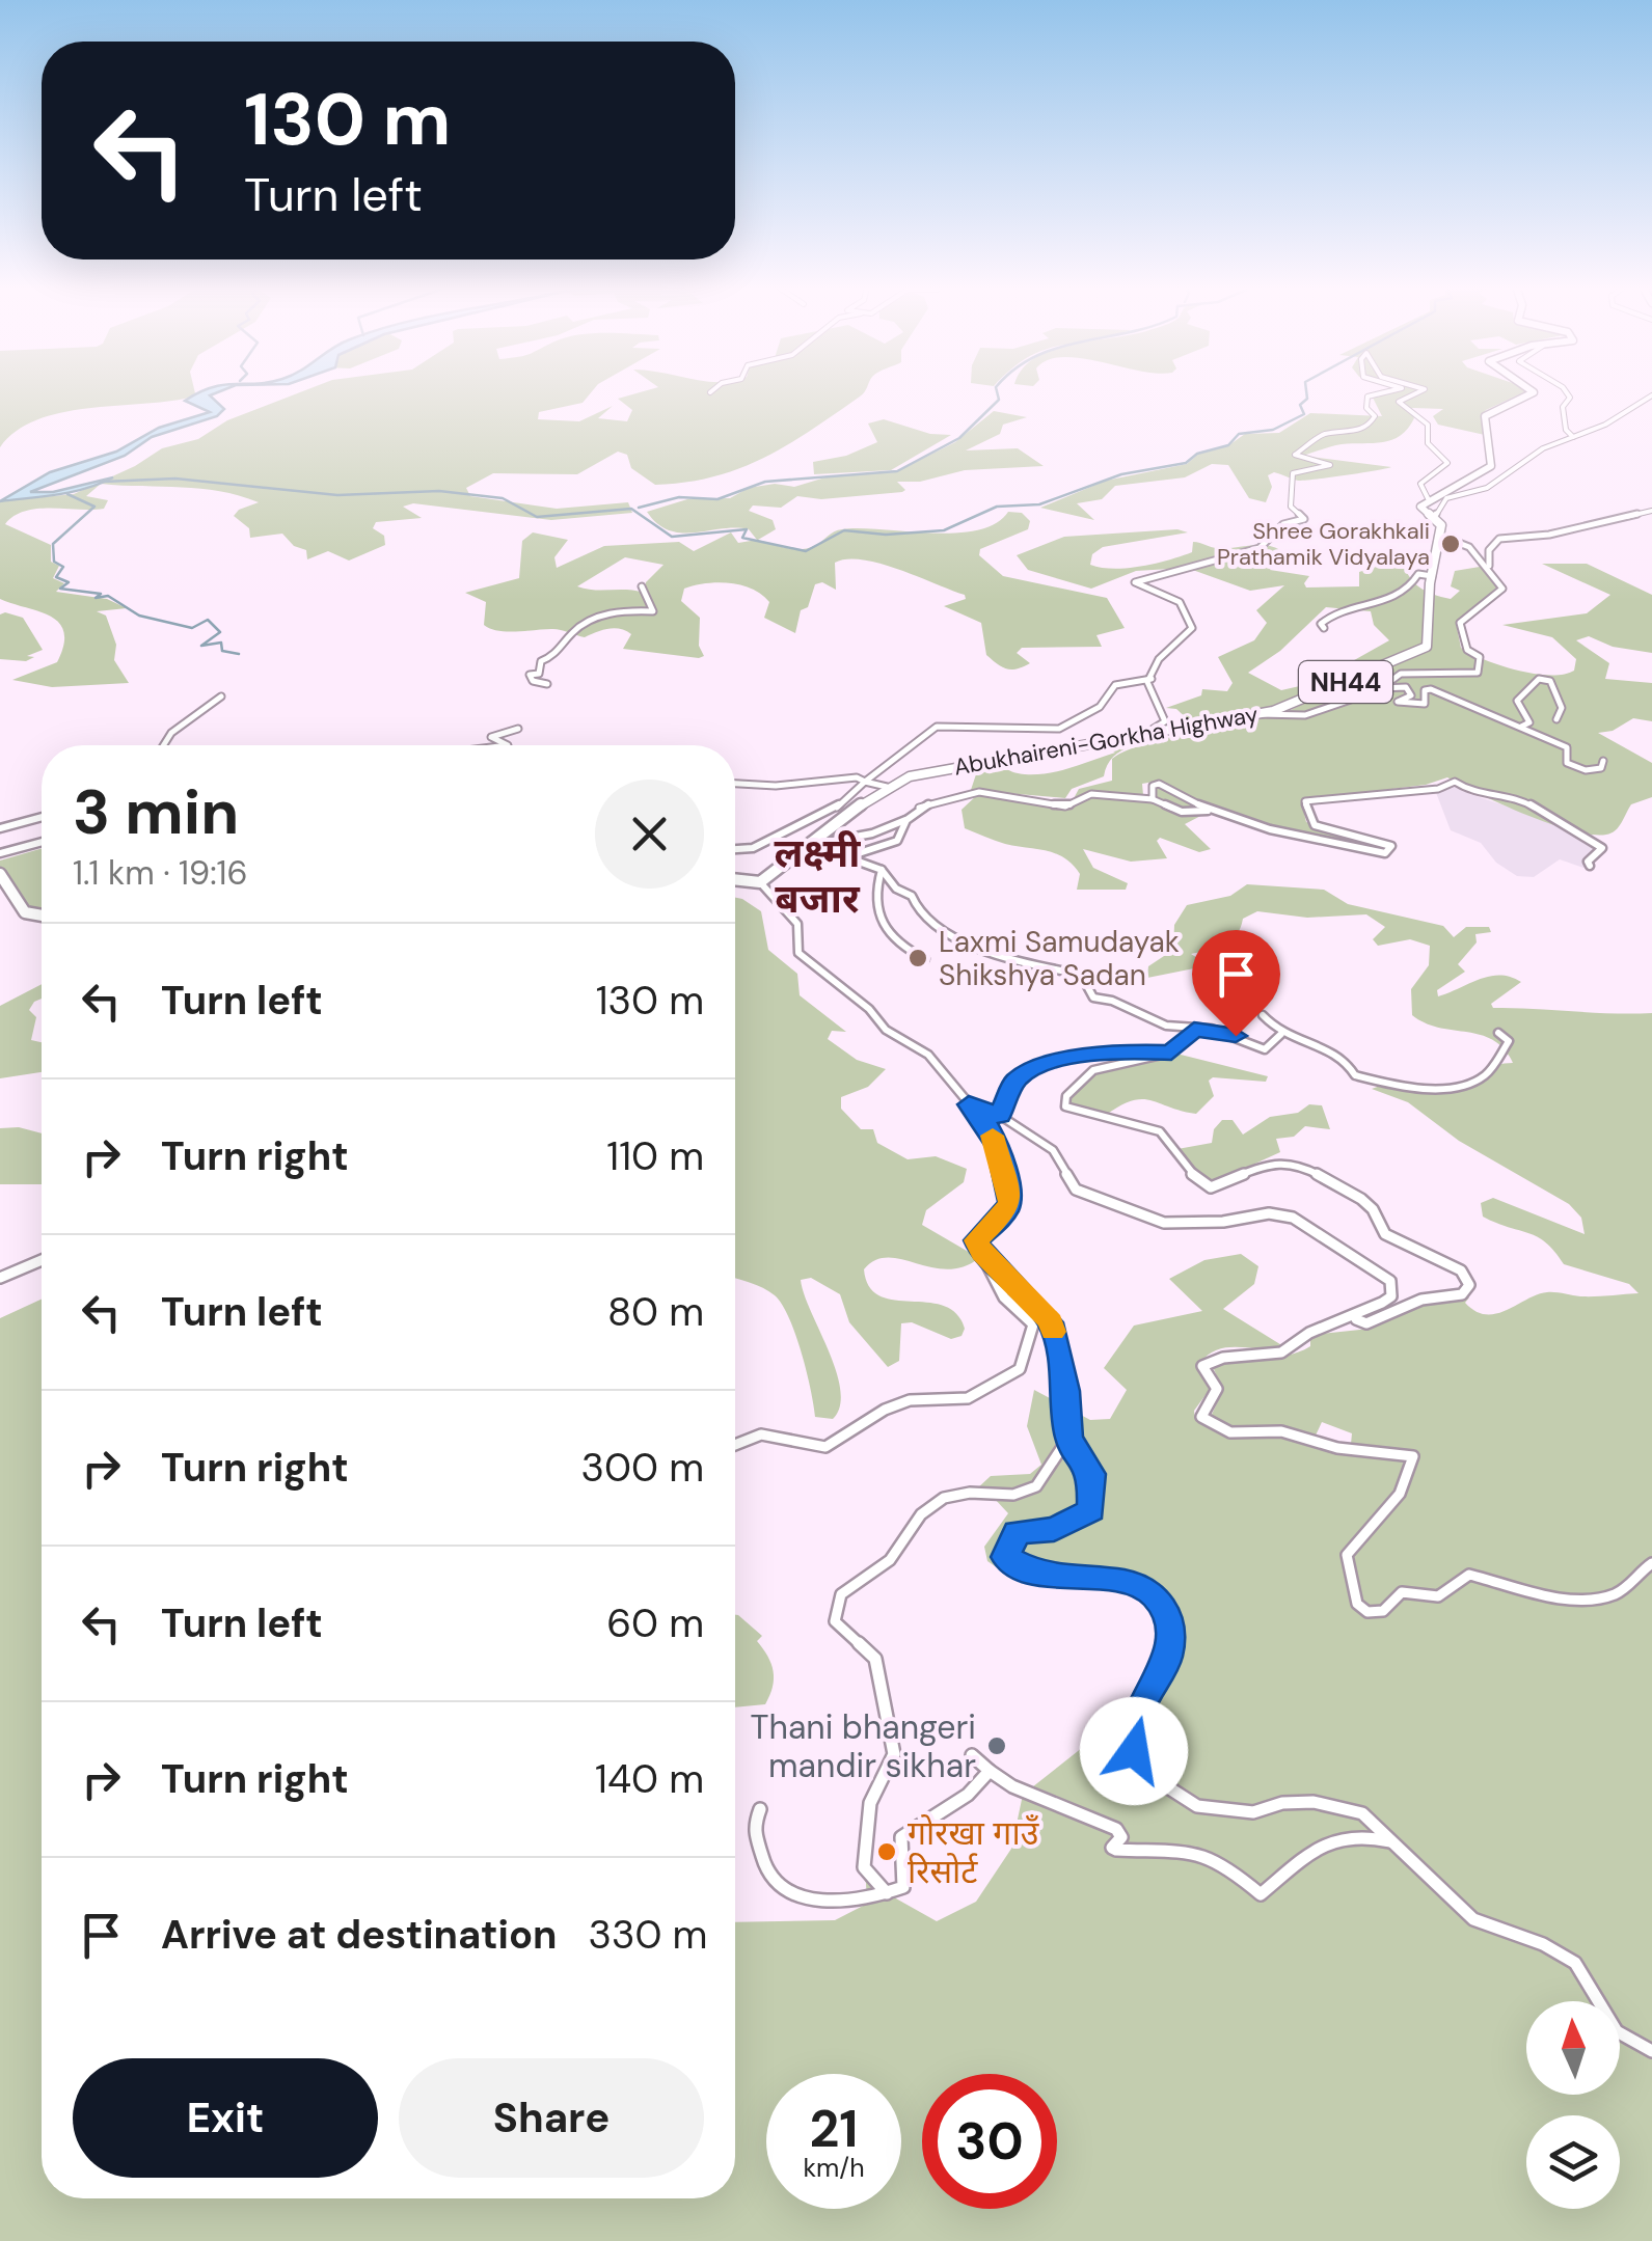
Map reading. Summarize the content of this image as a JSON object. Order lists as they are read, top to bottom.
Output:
{
  "streets": {
    "main road": ["NH44", "Abukhaireni-Gorkha Highway"]
  },
  "districts": ["लक्ष्मी बजार"],
  "places": [
    "Shree Gorakhkali Prathamik Vidyalaya",
    "Laxmi Samudayak Shikshya Sadan",
    "Thani bhangeri mandir sikhar",
    "गोरखा गाउँ रिसोर्ट"
  ],
  "north": "top",
  "page": {
    "turn": ["130 m", "Turn left"],
    "heading": ["3 min", "1.1 km · 19:16"],
    "list": [
      {
        "name": "Turn left",
        "value": "130 m"
      },
      {
        "name": "Turn right",
        "value": "110 m"
      },
      {
        "name": "Turn left",
        "value": "80 m"
      },
      {
        "name": "Turn right",
        "value": "300 m"
      },
      {
        "name": "Turn left",
        "value": "60 m"
      },
      {
        "name": "Turn right",
        "value": "140 m"
      },
      {
        "name": "Arrive at destination",
        "value": "330 m"
      }
    ],
    "buttons": ["Exit", "Share"],
    "speed": "21 km/h",
    "limit": "30"
  }
}
